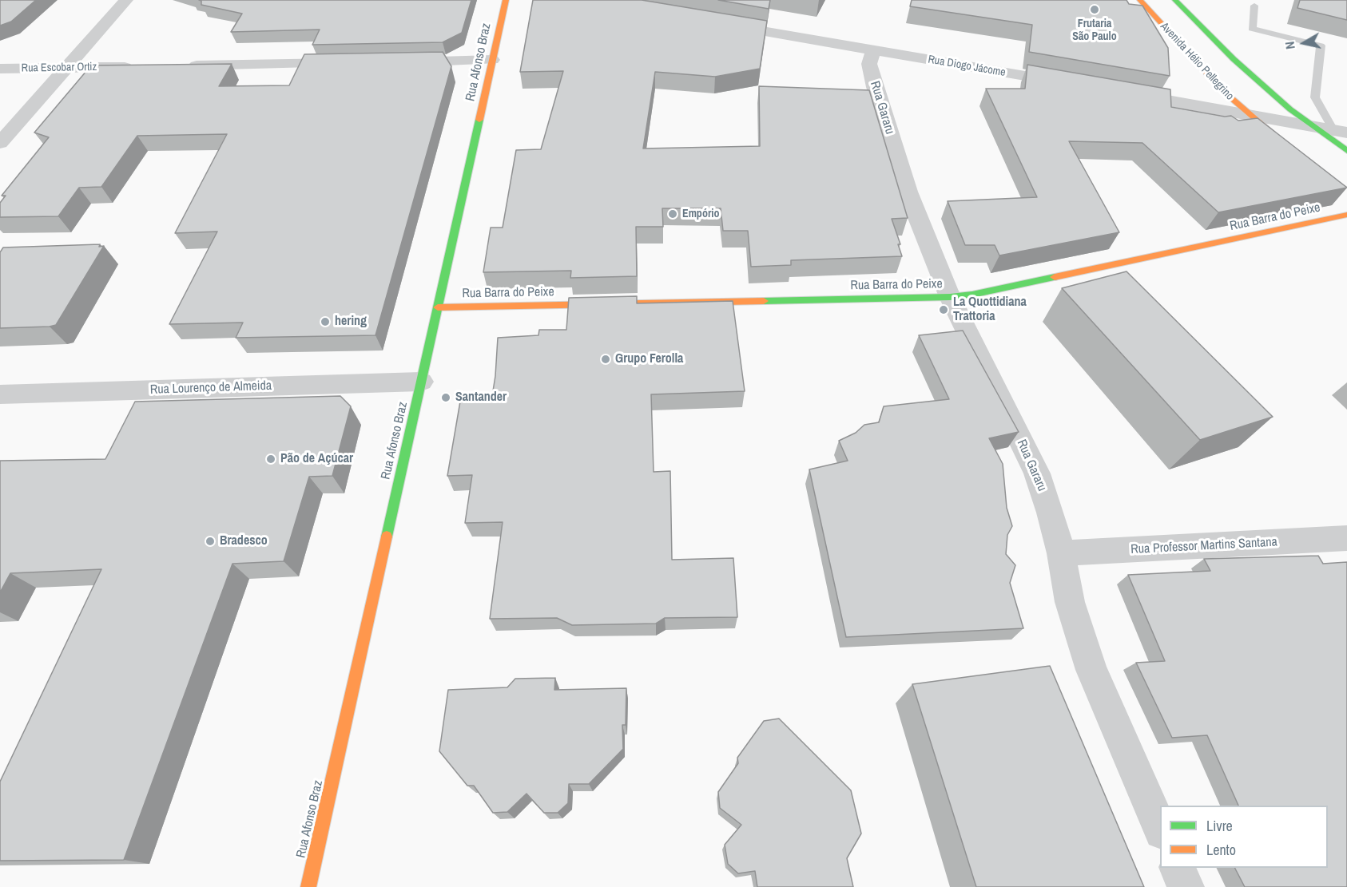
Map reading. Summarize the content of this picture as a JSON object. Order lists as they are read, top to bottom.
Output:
{
  "streets": {
    "street": [
      "Avenida Hélio Pellegrino",
      "Rua Afonso Braz",
      "Rua Diogo Jácome",
      "Rua Escobar Ortiz",
      "Rua Gararu",
      "Rua Barra do Peixe",
      "Rua Lourenço de Almeida",
      "Rua Professor Martins Santana"
    ]
  },
  "crossings": [
    ["Rua Afonso Braz", "Rua Barra do Peixe"],
    ["Rua Afonso Braz", "Rua Lourenço de Almeida"],
    ["Rua Diogo Jácome", "Rua Gararu"],
    ["Rua Gararu", "Rua Barra do Peixe"],
    ["Rua Gararu", "Rua Professor Martins Santana"]
  ],
  "places": [
    "Frutaria São Paulo",
    "Empório",
    "La Quottidiana Trattoria",
    "hering",
    "Grupo Ferolla",
    "Santander",
    "Pão de Açúcar",
    "Bradesco"
  ],
  "legend": ["Livre", "Lento"],
  "north": "left"
}
